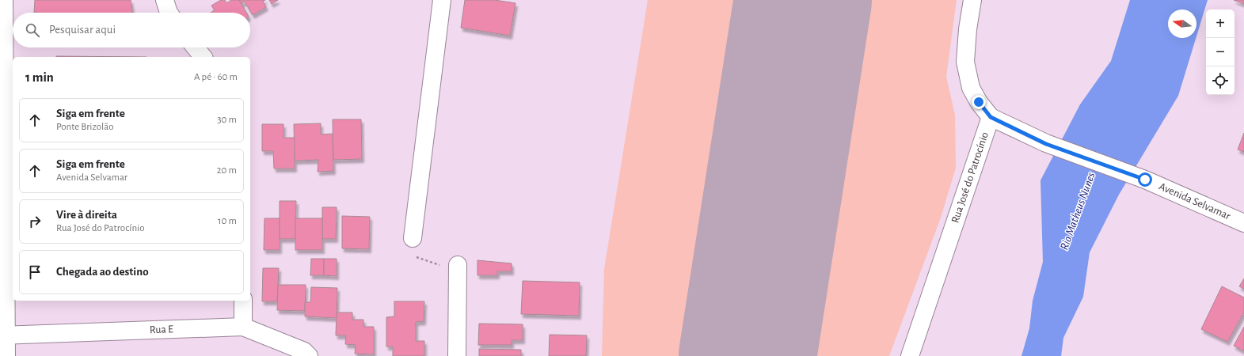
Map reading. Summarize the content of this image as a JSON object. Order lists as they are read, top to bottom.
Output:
{
  "streets": {
    "street": ["Rua José do Patrocínio", "Avenida Selvamar", "Rua E"]
  },
  "crossings": [
    ["Rua José do Patrocínio", "Avenida Selvamar"]
  ],
  "water": ["Rio Matheus Nunes"],
  "north": "left",
  "page": {
    "map_buttons": ["+", "−"],
    "search": "Pesquisar aqui",
    "heading": ["1 min", "A pé · 60 m"],
    "list": [
      ["Siga em frente", "Ponte Brizolão", "30 m"],
      ["Siga em frente", "Avenida Selvamar", "20 m"],
      ["Vire à direita", "Rua José do Patrocínio", "10 m"],
      "Chegada ao destino"
    ]
  }
}
